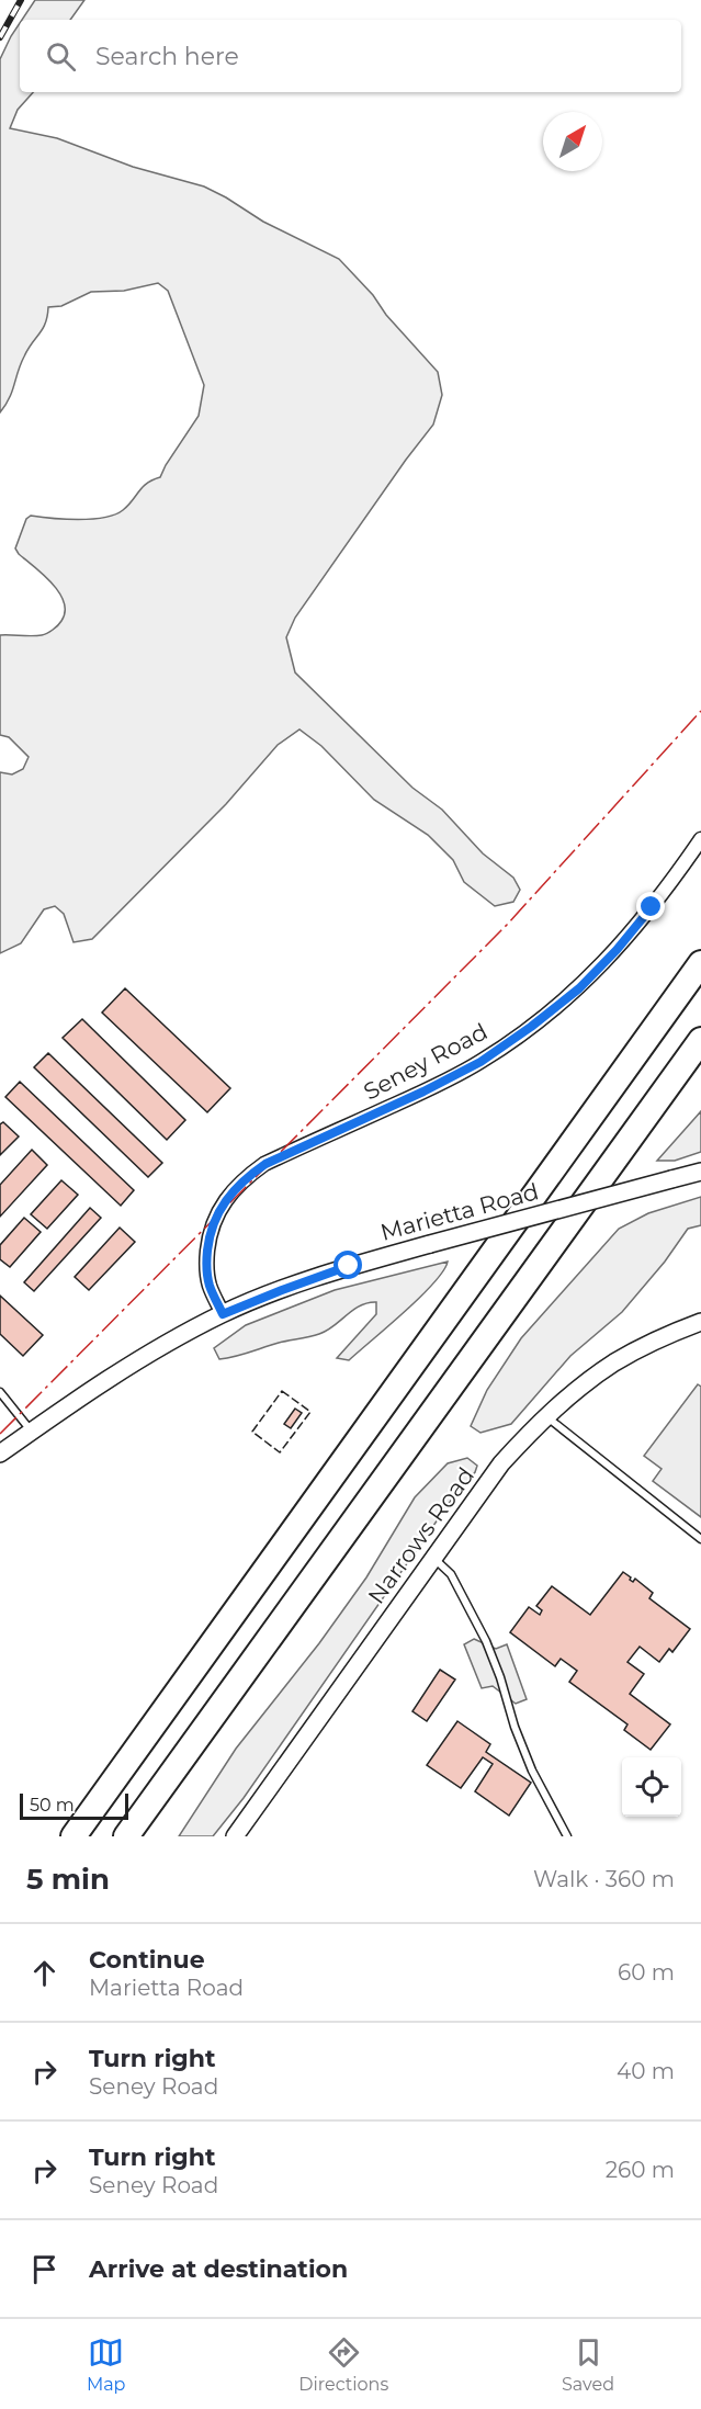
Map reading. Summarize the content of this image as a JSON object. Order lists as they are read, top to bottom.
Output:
{
  "streets": {
    "street": ["Seney Road", "Marietta Road", "Narrows Road"]
  },
  "crossings": [
    ["Seney Road", "Marietta Road"]
  ],
  "scale_bar": "50 m",
  "north": "top right",
  "page": {
    "search": "Search here",
    "scale": "50 m",
    "heading": ["5 min", "Walk · 360 m"],
    "list": [
      ["Continue", "Marietta Road", "60 m"],
      ["Turn right", "Seney Road", "40 m"],
      ["Turn right", "Seney Road", "260 m"],
      "Arrive at destination"
    ],
    "nav": ["Map", "Directions", "Saved"]
  }
}
